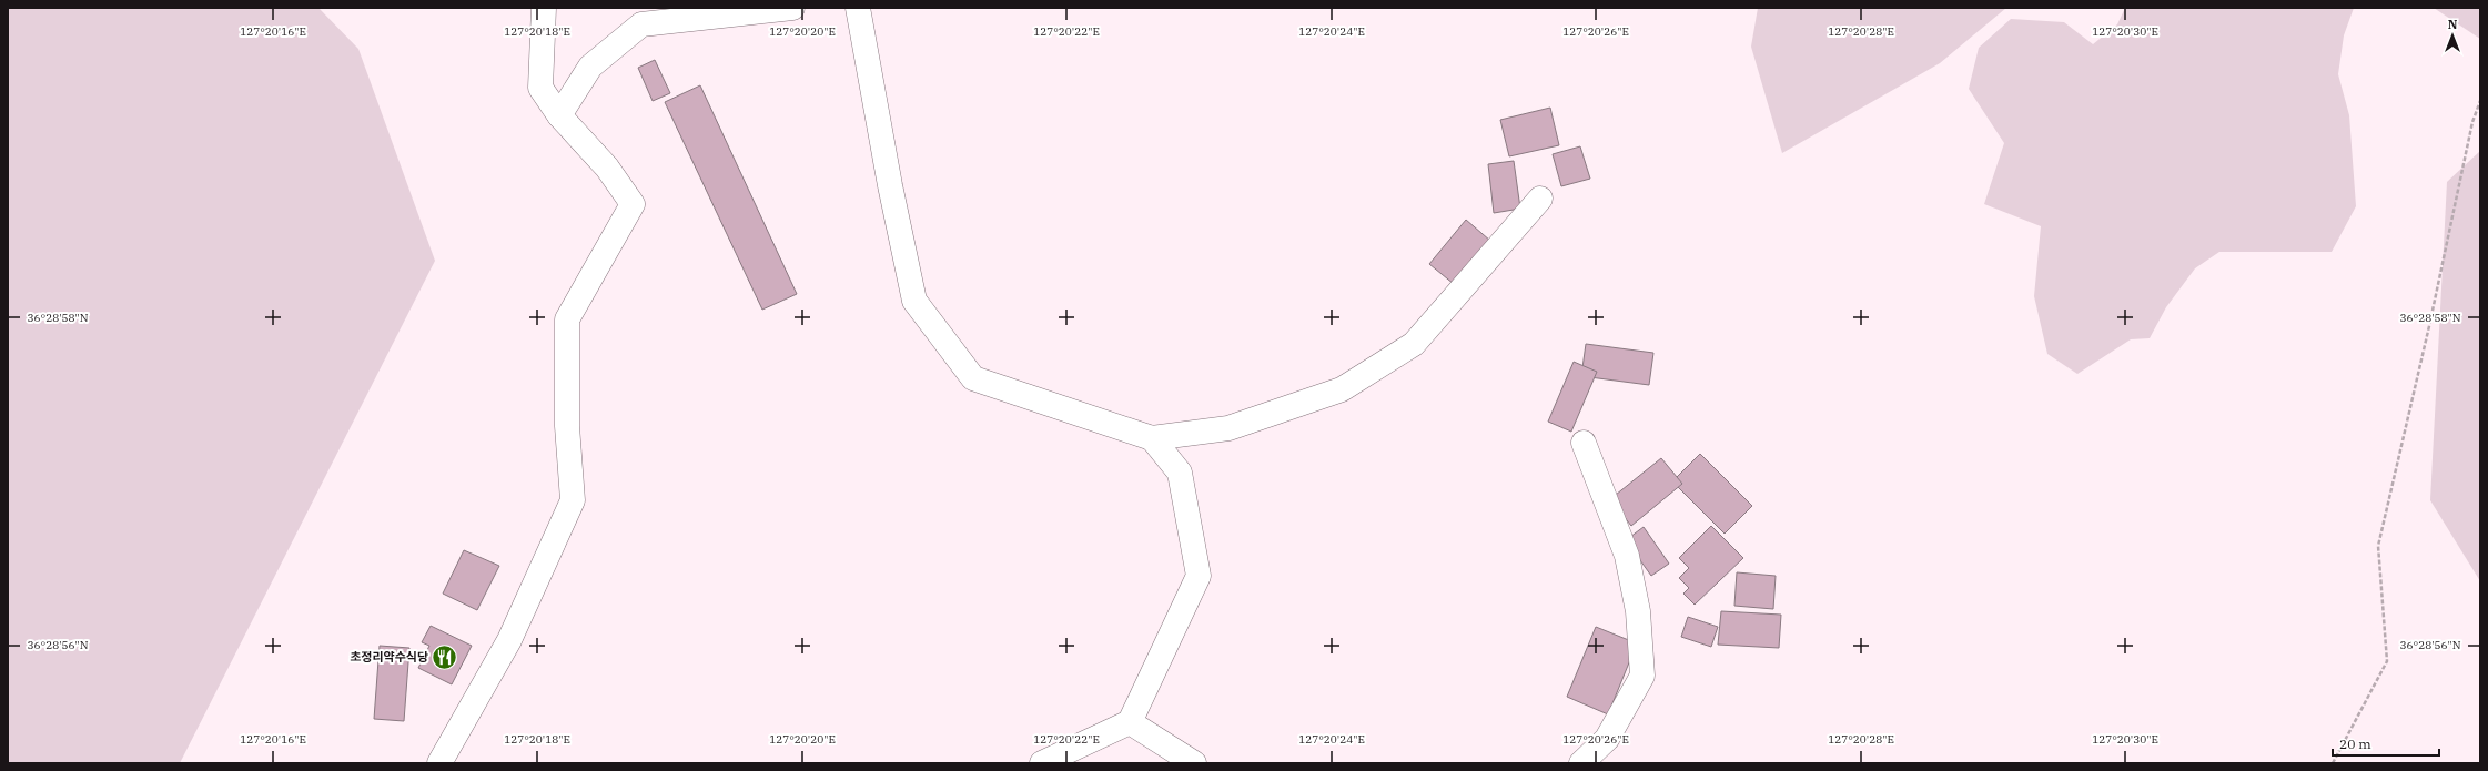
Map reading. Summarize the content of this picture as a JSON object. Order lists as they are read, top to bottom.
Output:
{
  "places": {
    "restaurant": ["초정리약수식당"]
  },
  "scale_bar": "20 m",
  "north": "top",
  "coordinates": [
    "127°20'16\"E",
    "127°20'18\"E",
    "127°20'20\"E",
    "127°20'22\"E",
    "127°20'24\"E",
    "127°20'26\"E",
    "127°20'28\"E",
    "127°20'30\"E",
    "36°28'58\"N",
    "36°28'56\"N"
  ]
}
